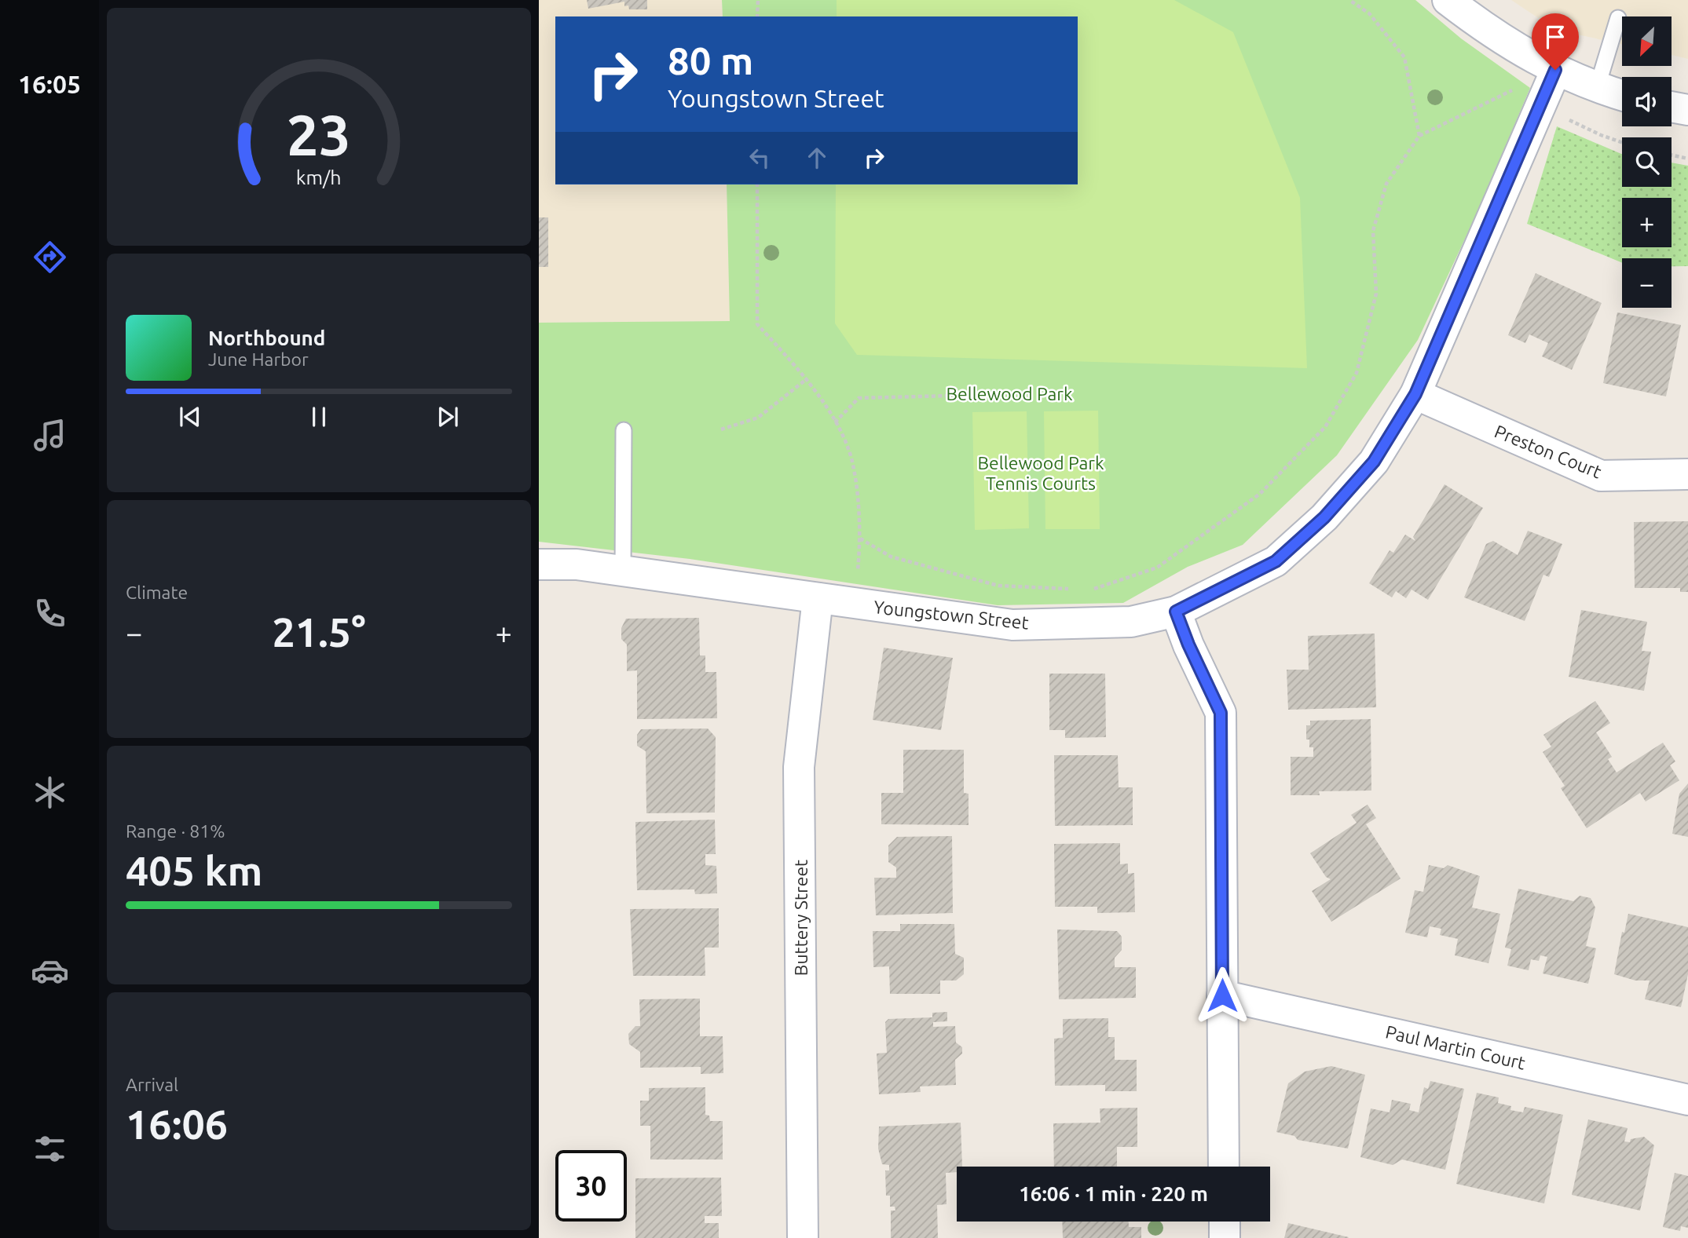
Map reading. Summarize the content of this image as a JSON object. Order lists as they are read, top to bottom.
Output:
{
  "streets": {
    "street": [
      "Preston Court",
      "Youngstown Street",
      "Buttery Street",
      "Paul Martin Court"
    ]
  },
  "crossings": [
    ["Preston Court", "Youngstown Street"],
    ["Youngstown Street", "Buttery Street"]
  ],
  "parks": ["Bellewood Park", "Bellewood Park Tennis Courts"],
  "north": "bottom left",
  "page": {
    "tabs": "16:05",
    "map_buttons": ["+", "−"],
    "turn": ["80 m", "Youngstown Street"],
    "song": ["Northbound", "June Harbor"],
    "tile": [
      "Climate",
      ["Range · 81%", "405 km"],
      ["Arrival", "16:06"]
    ],
    "heat": ["−", "21.5°", "+"],
    "limit": "30",
    "trip": "16:06 · 1 min · 220 m",
    "gauge": ["23", "km/h"]
  }
}
